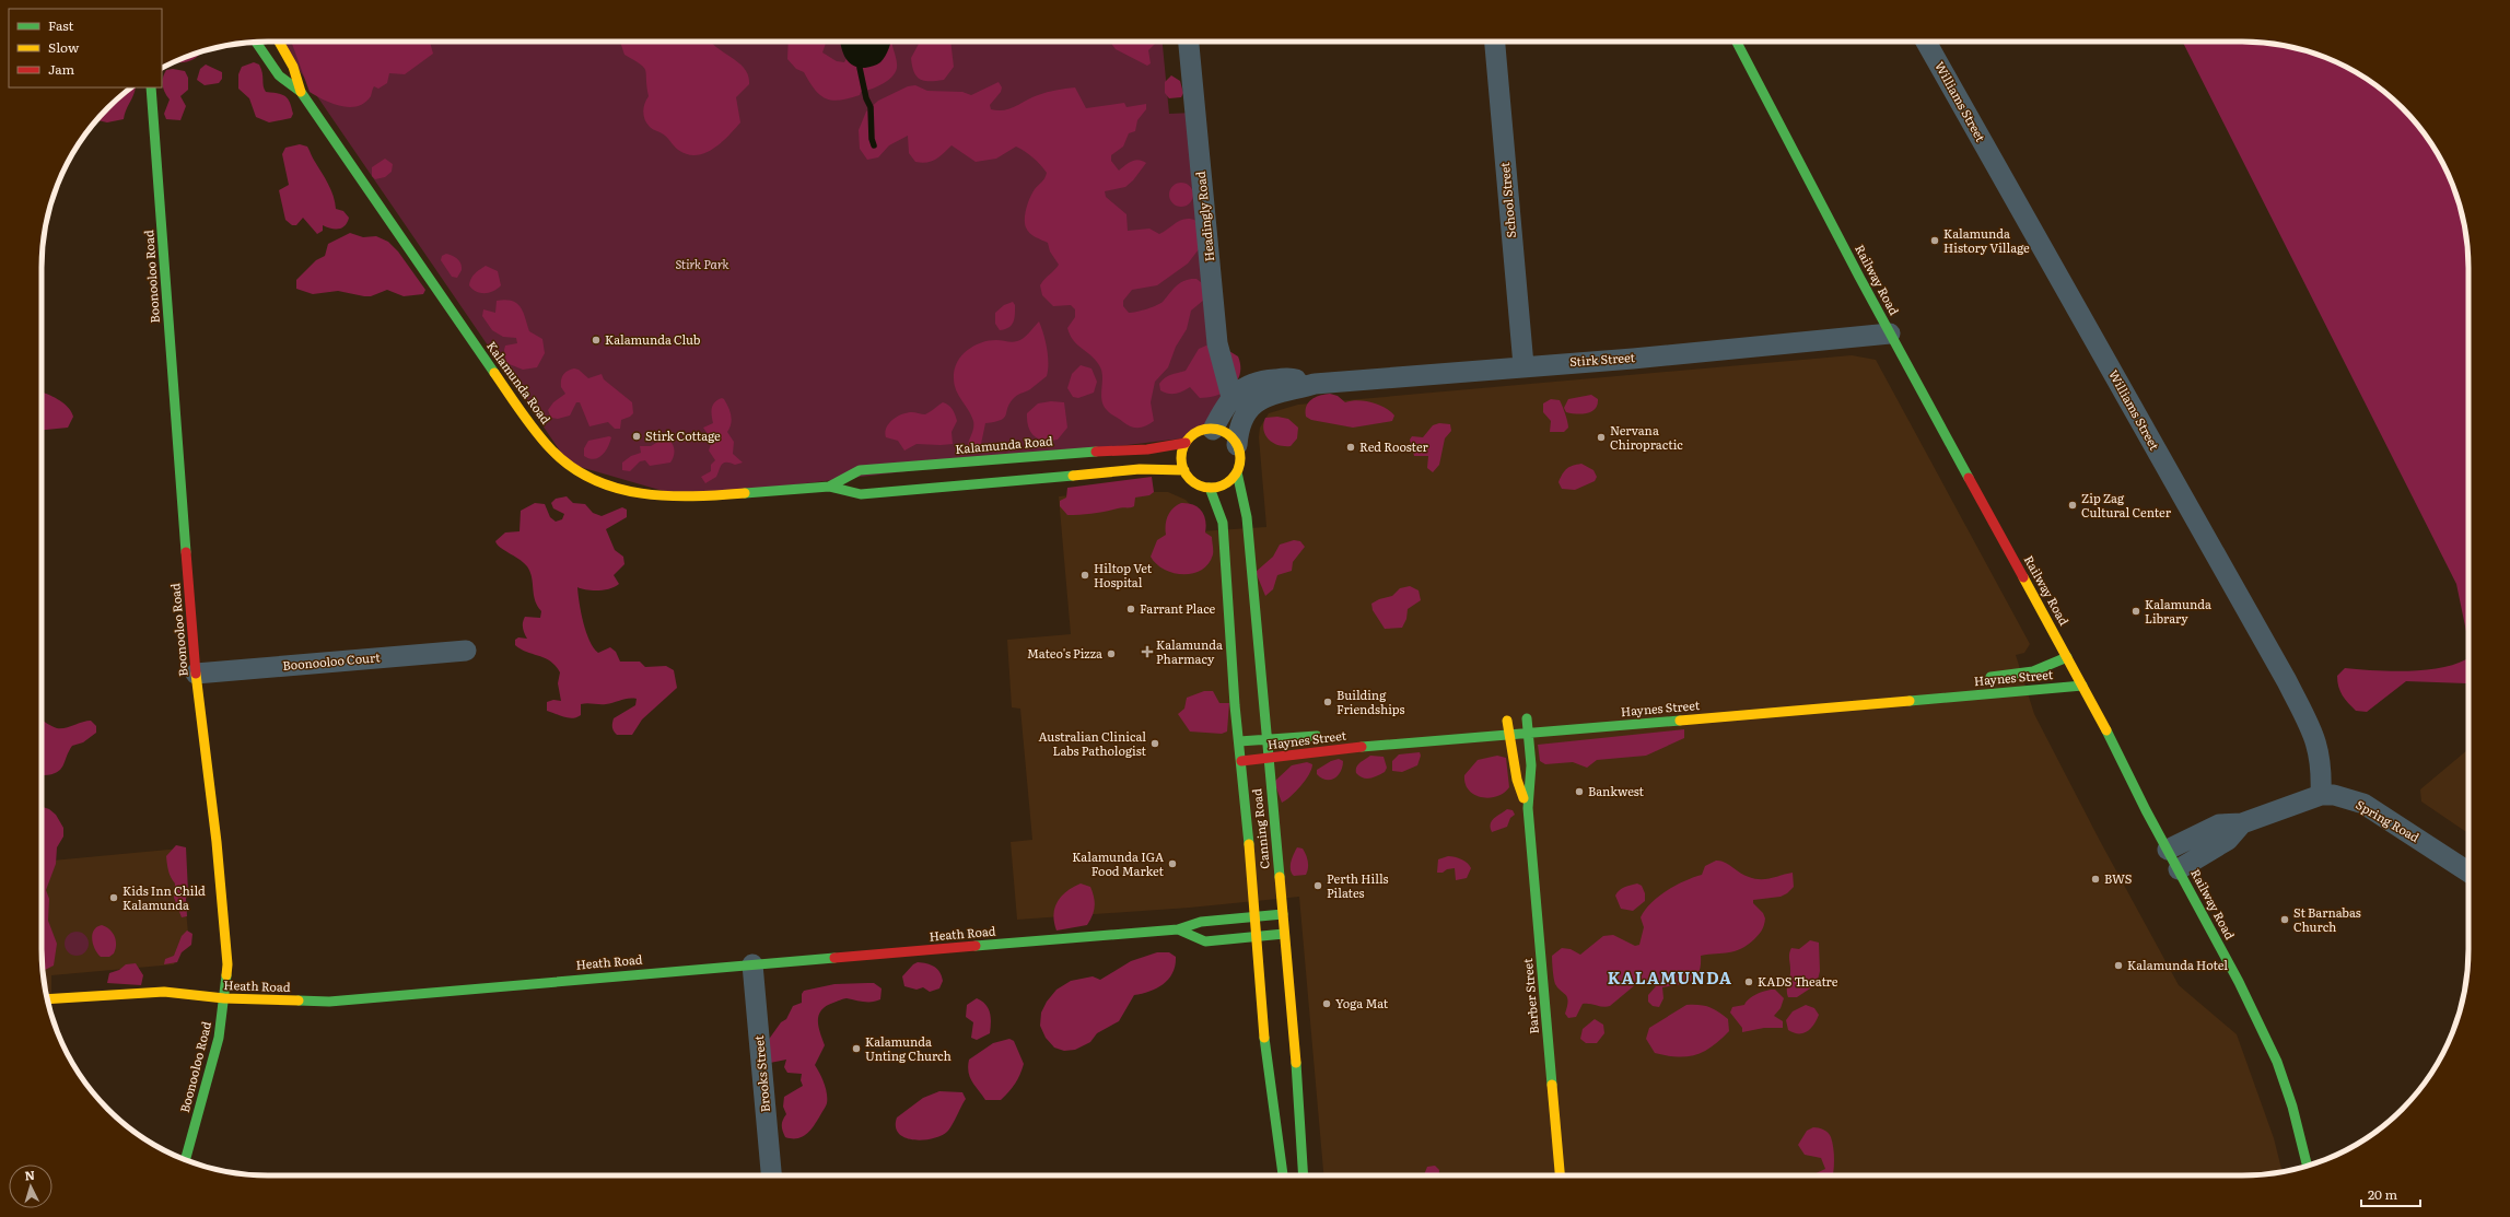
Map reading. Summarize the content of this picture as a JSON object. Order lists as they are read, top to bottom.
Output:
{
  "streets": {
    "street": [
      "Williams Street",
      "School Street",
      "Headingly Road",
      "Boonooloo Road",
      "Railway Road",
      "Stirk Street",
      "Kalamunda Road",
      "Boonooloo Court",
      "Haynes Street",
      "Spring Road",
      "Canning Road",
      "Heath Road",
      "Barber Street",
      "Brooks Street"
    ]
  },
  "crossings": [
    ["Williams Street", "Spring Road"],
    ["School Street", "Stirk Street"],
    ["Headingly Road", "Stirk Street"],
    ["Boonooloo Road", "Boonooloo Court"],
    ["Boonooloo Road", "Heath Road"],
    ["Railway Road", "Stirk Street"],
    ["Railway Road", "Haynes Street"],
    ["Railway Road", "Spring Road"],
    ["Stirk Street", "Kalamunda Road"],
    ["Stirk Street", "Canning Road"],
    ["Kalamunda Road", "Canning Road"],
    ["Haynes Street", "Canning Road"],
    ["Canning Road", "Heath Road"],
    ["Heath Road", "Brooks Street"]
  ],
  "districts": ["KALAMUNDA"],
  "parks": ["Stirk Park"],
  "places": {
    "other": [
      "Kalamunda History Village",
      "Kalamunda Club",
      "Stirk Cottage",
      "Nervana Chiropractic",
      "Red Rooster",
      "Zip Zag Cultural Center",
      "Hiltop Vet Hospital",
      "Farrant Place",
      "Kalamunda Library",
      "Mateo's Pizza",
      "Building Friendships",
      "Australian Clinical Labs Pathologist",
      "Bankwest",
      "Kalamunda IGA Food Market",
      "BWS",
      "Perth Hills Pilates",
      "Kids Inn Child Kalamunda",
      "St Barnabas Church",
      "Kalamunda Hotel",
      "KADS Theatre",
      "Yoga Mat",
      "Kalamunda Unting Church"
    ],
    "health": ["Kalamunda Pharmacy"]
  },
  "legend": ["Fast", "Slow", "Jam"],
  "scale_bar": "20 m",
  "north": "top"
}
